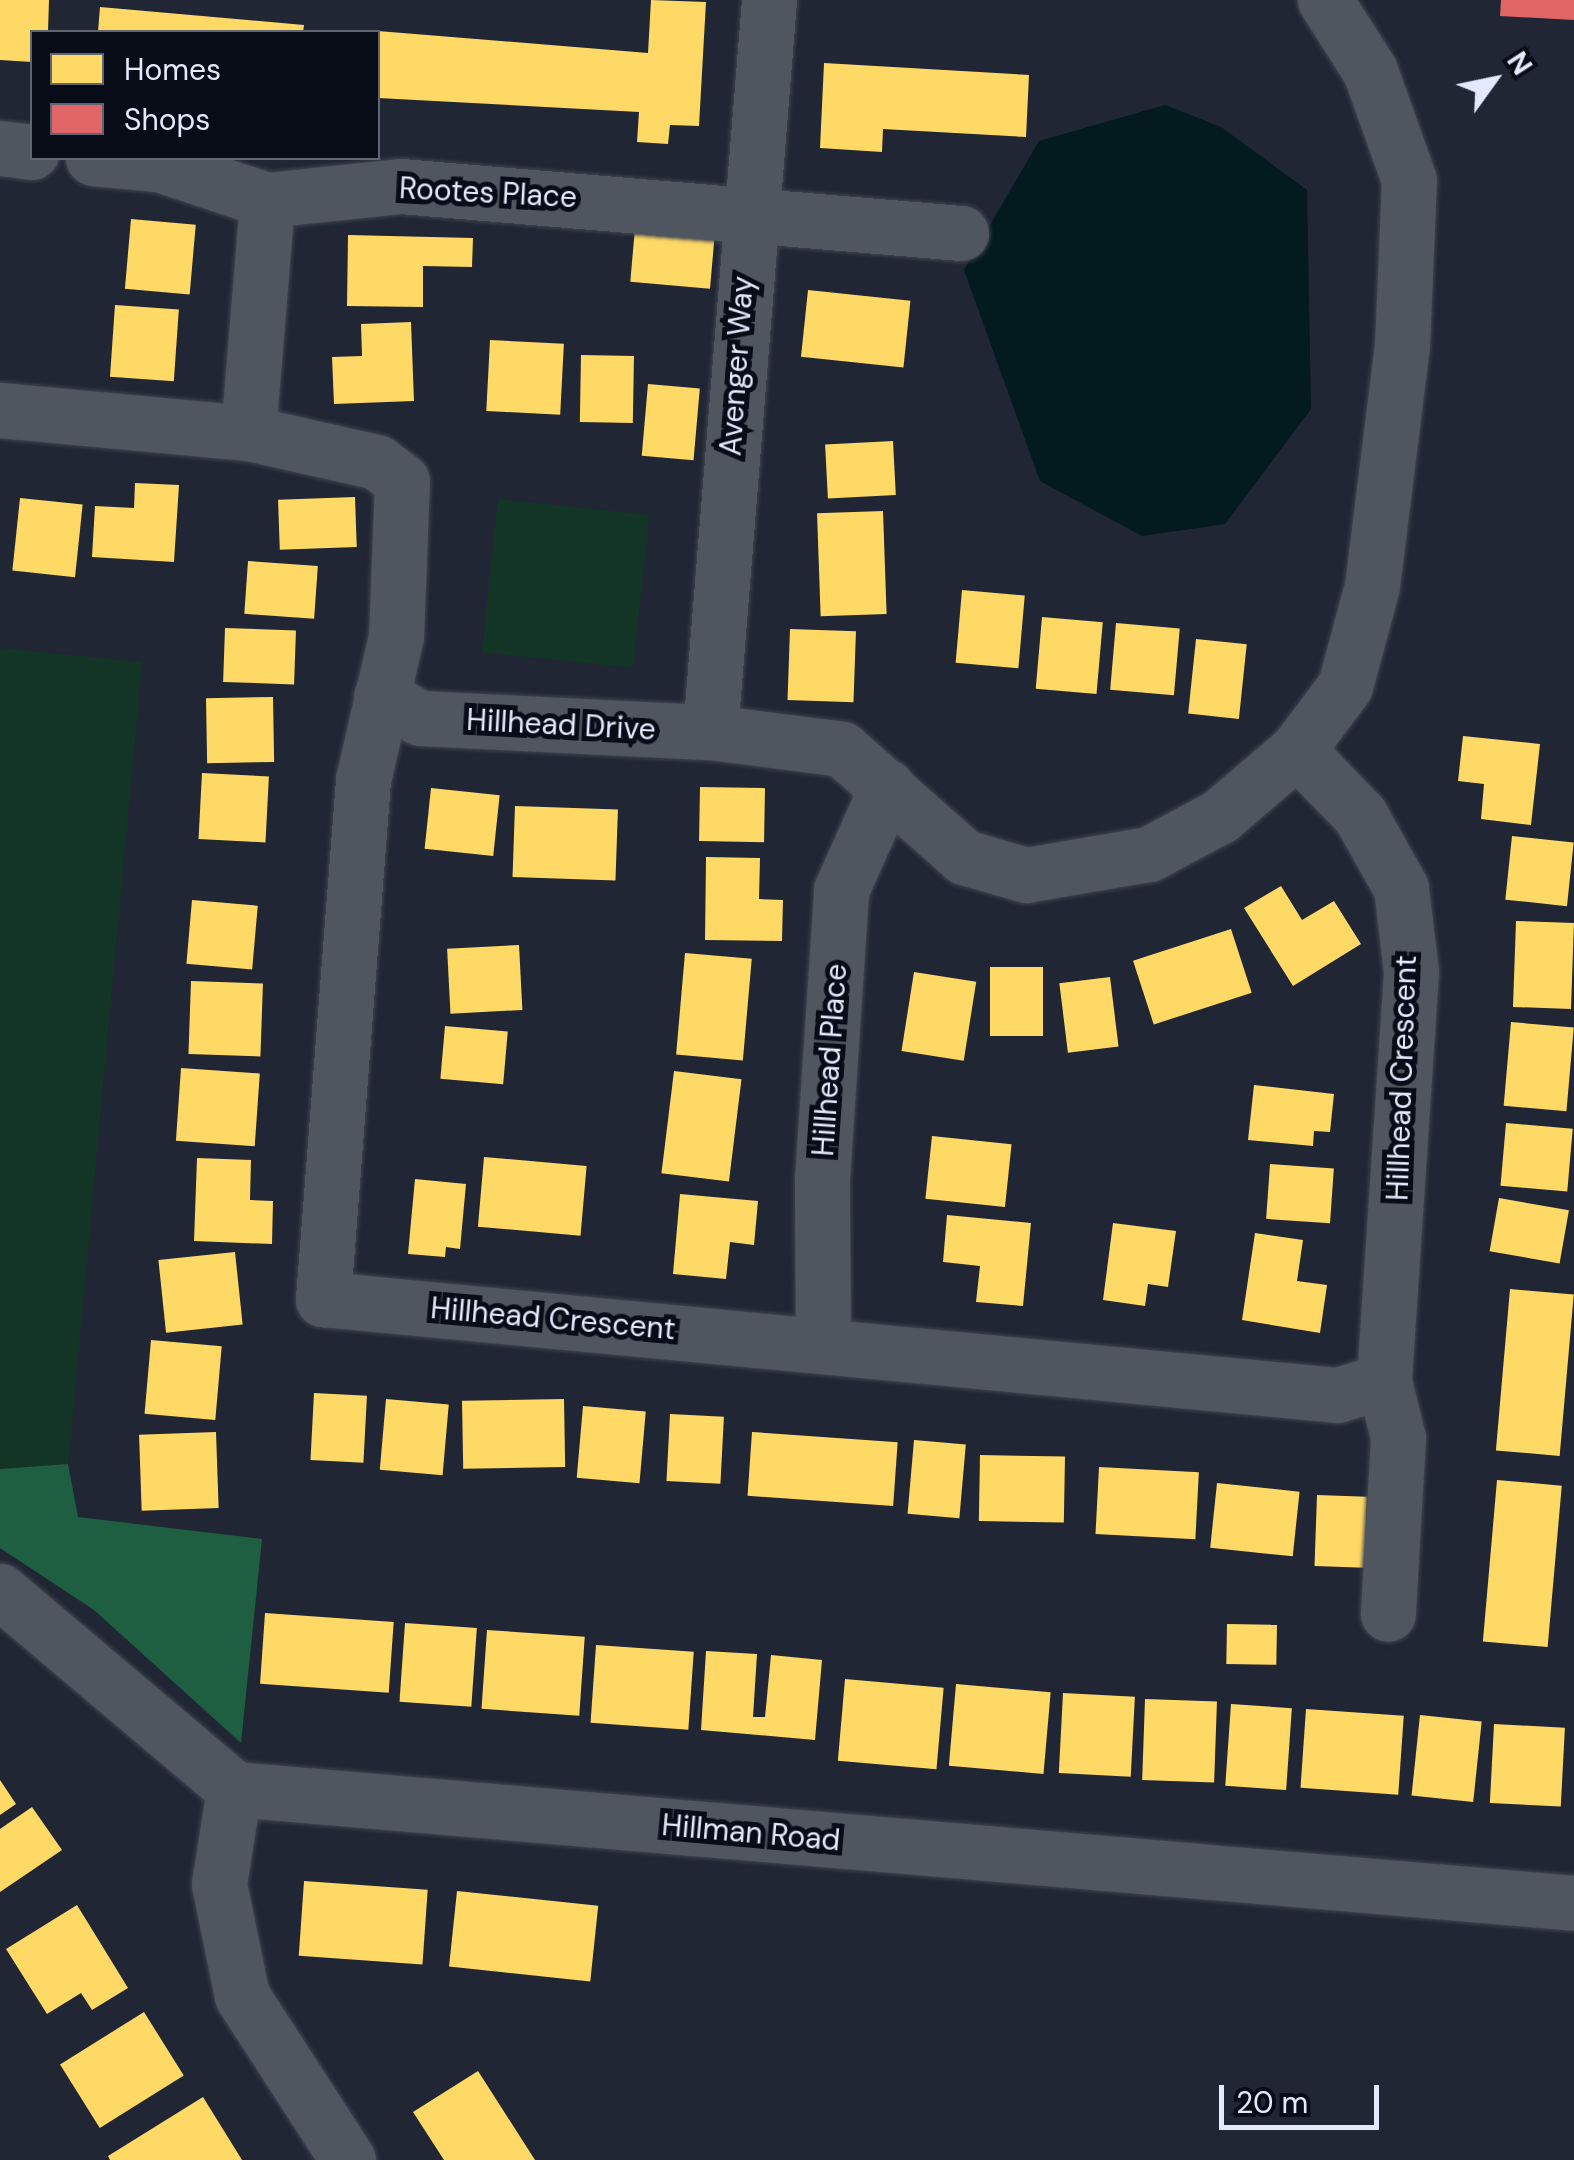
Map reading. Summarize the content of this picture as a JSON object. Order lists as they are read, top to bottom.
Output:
{
  "streets": {
    "street": [
      "Rootes Place",
      "Avenger Way",
      "Hillhead Drive",
      "Hillhead Place",
      "Hillhead Crescent",
      "Hillman Road"
    ]
  },
  "crossings": [
    ["Rootes Place", "Avenger Way"],
    ["Avenger Way", "Hillhead Drive"],
    ["Hillhead Drive", "Hillhead Place"],
    ["Hillhead Drive", "Hillhead Crescent"],
    ["Hillhead Place", "Hillhead Crescent"]
  ],
  "legend": ["Homes", "Shops"],
  "scale_bar": "20 m",
  "north": "top right"
}
